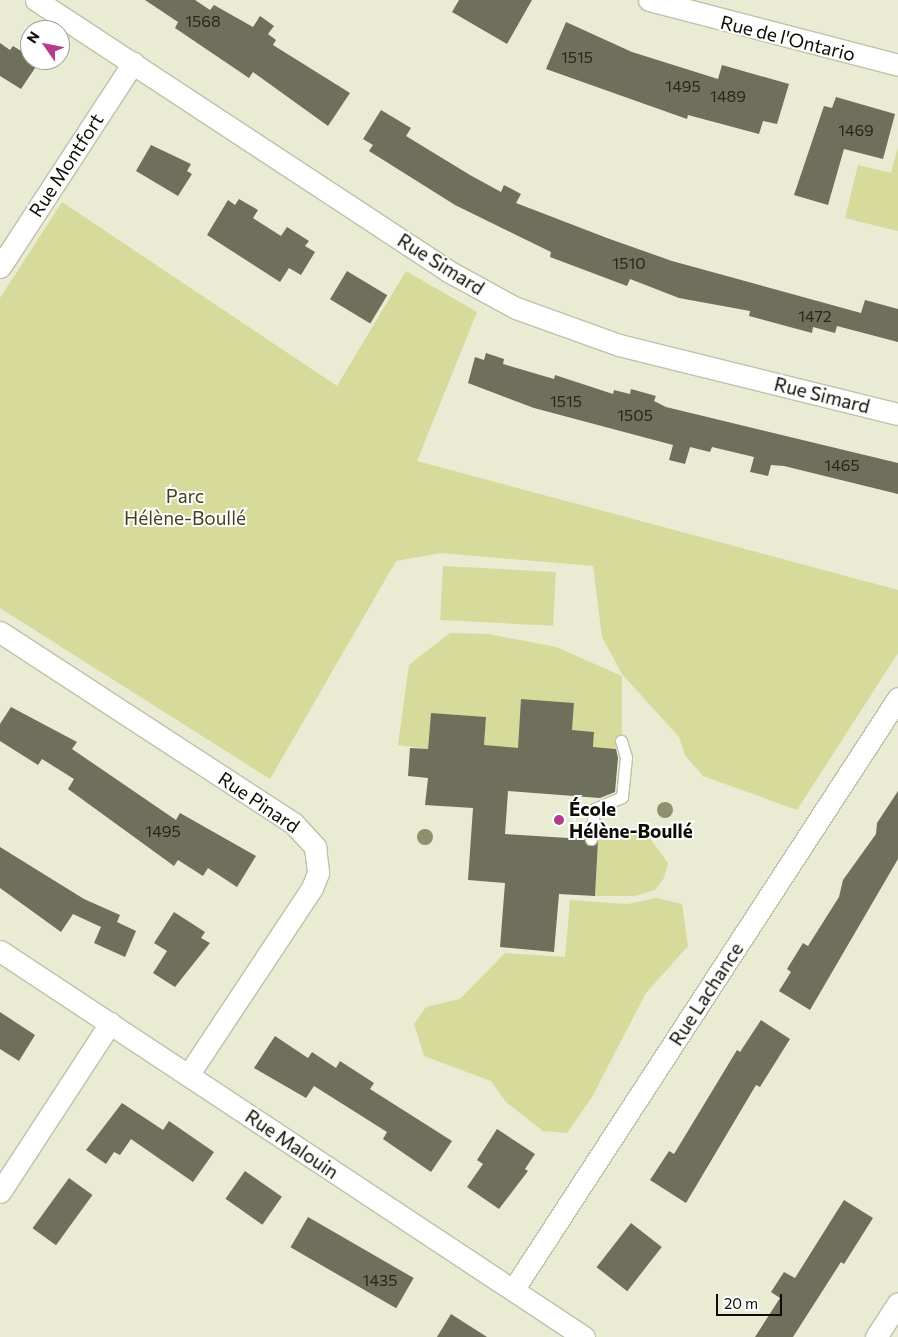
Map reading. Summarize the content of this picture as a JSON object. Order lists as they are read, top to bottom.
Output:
{
  "streets": {
    "street": [
      "Rue de l'Ontario",
      "Rue Montfort",
      "Rue Simard",
      "Rue Pinard",
      "Rue Lachance",
      "Rue Malouin"
    ]
  },
  "crossings": [
    ["Rue Montfort", "Rue Simard"],
    ["Rue Pinard", "Rue Malouin"],
    ["Rue Lachance", "Rue Malouin"]
  ],
  "parks": ["Parc Hélène-Boullé"],
  "places": ["École Hélène-Boullé"],
  "house_numbers": [
    "1568",
    "1515",
    "1495",
    "1489",
    "1469",
    "1510",
    "1472",
    "1515",
    "1505",
    "1465",
    "1495",
    "1435"
  ],
  "scale_bar": "20 m",
  "north": "top left"
}
